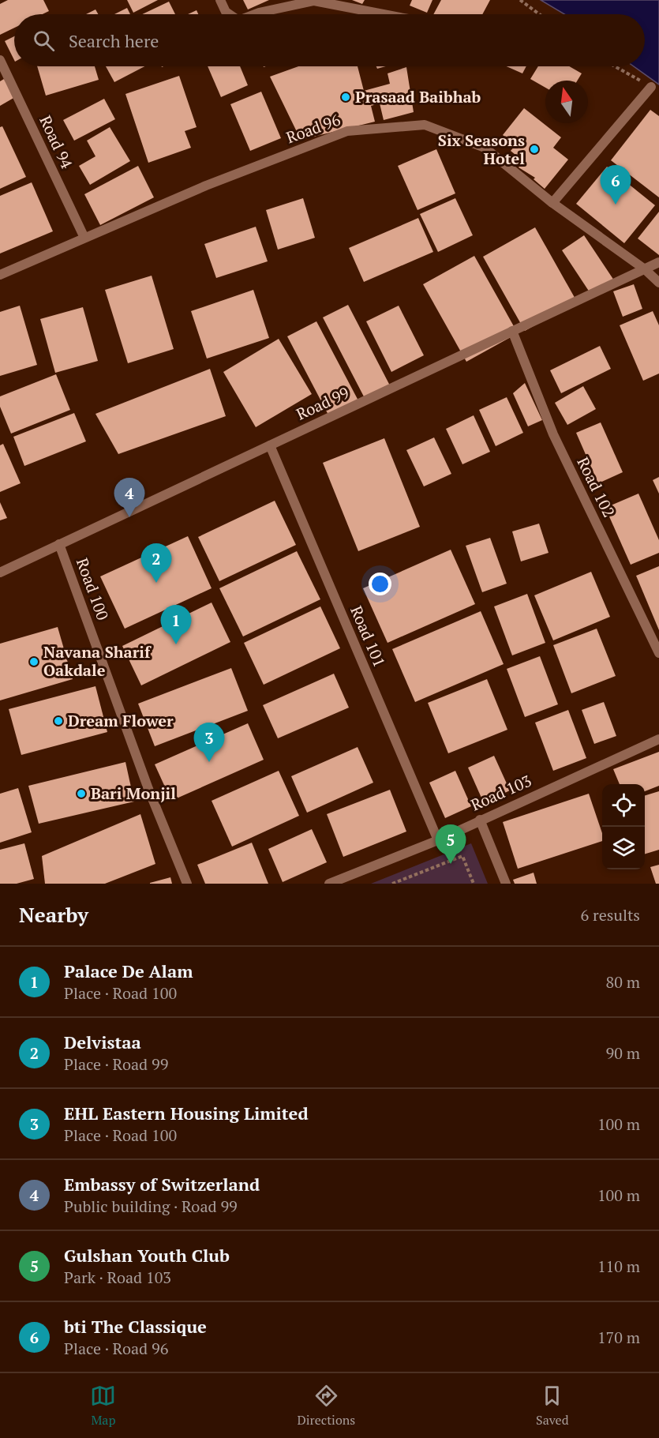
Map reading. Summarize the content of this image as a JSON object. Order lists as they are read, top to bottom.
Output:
{
  "streets": {
    "street": [
      "Road 96",
      "Road 94",
      "Road 99",
      "Road 102",
      "Road 100",
      "Road 101",
      "Road 103"
    ]
  },
  "crossings": [
    ["Road 96", "Road 94"],
    ["Road 96", "Road 99"],
    ["Road 99", "Road 102"],
    ["Road 99", "Road 100"],
    ["Road 99", "Road 101"],
    ["Road 101", "Road 103"]
  ],
  "places": [
    "Prasaad Baibhab",
    "Six Seasons Hotel",
    "Navana Sharif Oakdale",
    "Dream Flower",
    "Bari Monjil"
  ],
  "north": "top",
  "page": {
    "search": "Search here",
    "pins": [
      "6",
      "4",
      "2",
      "1",
      "3",
      "5"
    ],
    "heading": ["Nearby", "6 results"],
    "list": [
      {
        "mark": "1",
        "name": "Palace De Alam",
        "note": "Place · Road 100",
        "value": "80 m"
      },
      {
        "mark": "2",
        "name": "Delvistaa",
        "note": "Place · Road 99",
        "value": "90 m"
      },
      {
        "mark": "3",
        "name": "EHL Eastern Housing Limited",
        "note": "Place · Road 100",
        "value": "100 m"
      },
      {
        "mark": "4",
        "name": "Embassy of Switzerland",
        "note": "Public building · Road 99",
        "value": "100 m"
      },
      {
        "mark": "5",
        "name": "Gulshan Youth Club",
        "note": "Park · Road 103",
        "value": "110 m"
      },
      {
        "mark": "6",
        "name": "bti The Classique",
        "note": "Place · Road 96",
        "value": "170 m"
      }
    ],
    "nav": ["Map", "Directions", "Saved"]
  }
}
